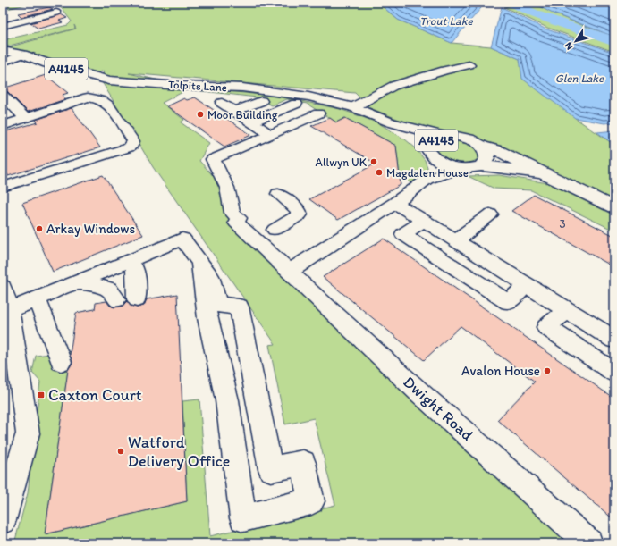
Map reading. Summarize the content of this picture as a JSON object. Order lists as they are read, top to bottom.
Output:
{
  "streets": {
    "main road": ["A4145", "Tolpits Lane"],
    "street": ["Dwight Road"]
  },
  "crossings": [
    ["A4145", "Tolpits Lane"]
  ],
  "water": ["Trout Lake", "Glen Lake"],
  "places": {
    "other": [
      "Moor Building",
      "Allwyn UK",
      "Magdalen House",
      "Arkay Windows",
      "Avalon House",
      "Watford Delivery Office"
    ],
    "transit": ["Caxton Court"]
  },
  "house_numbers": ["3"],
  "north": "bottom left"
}
